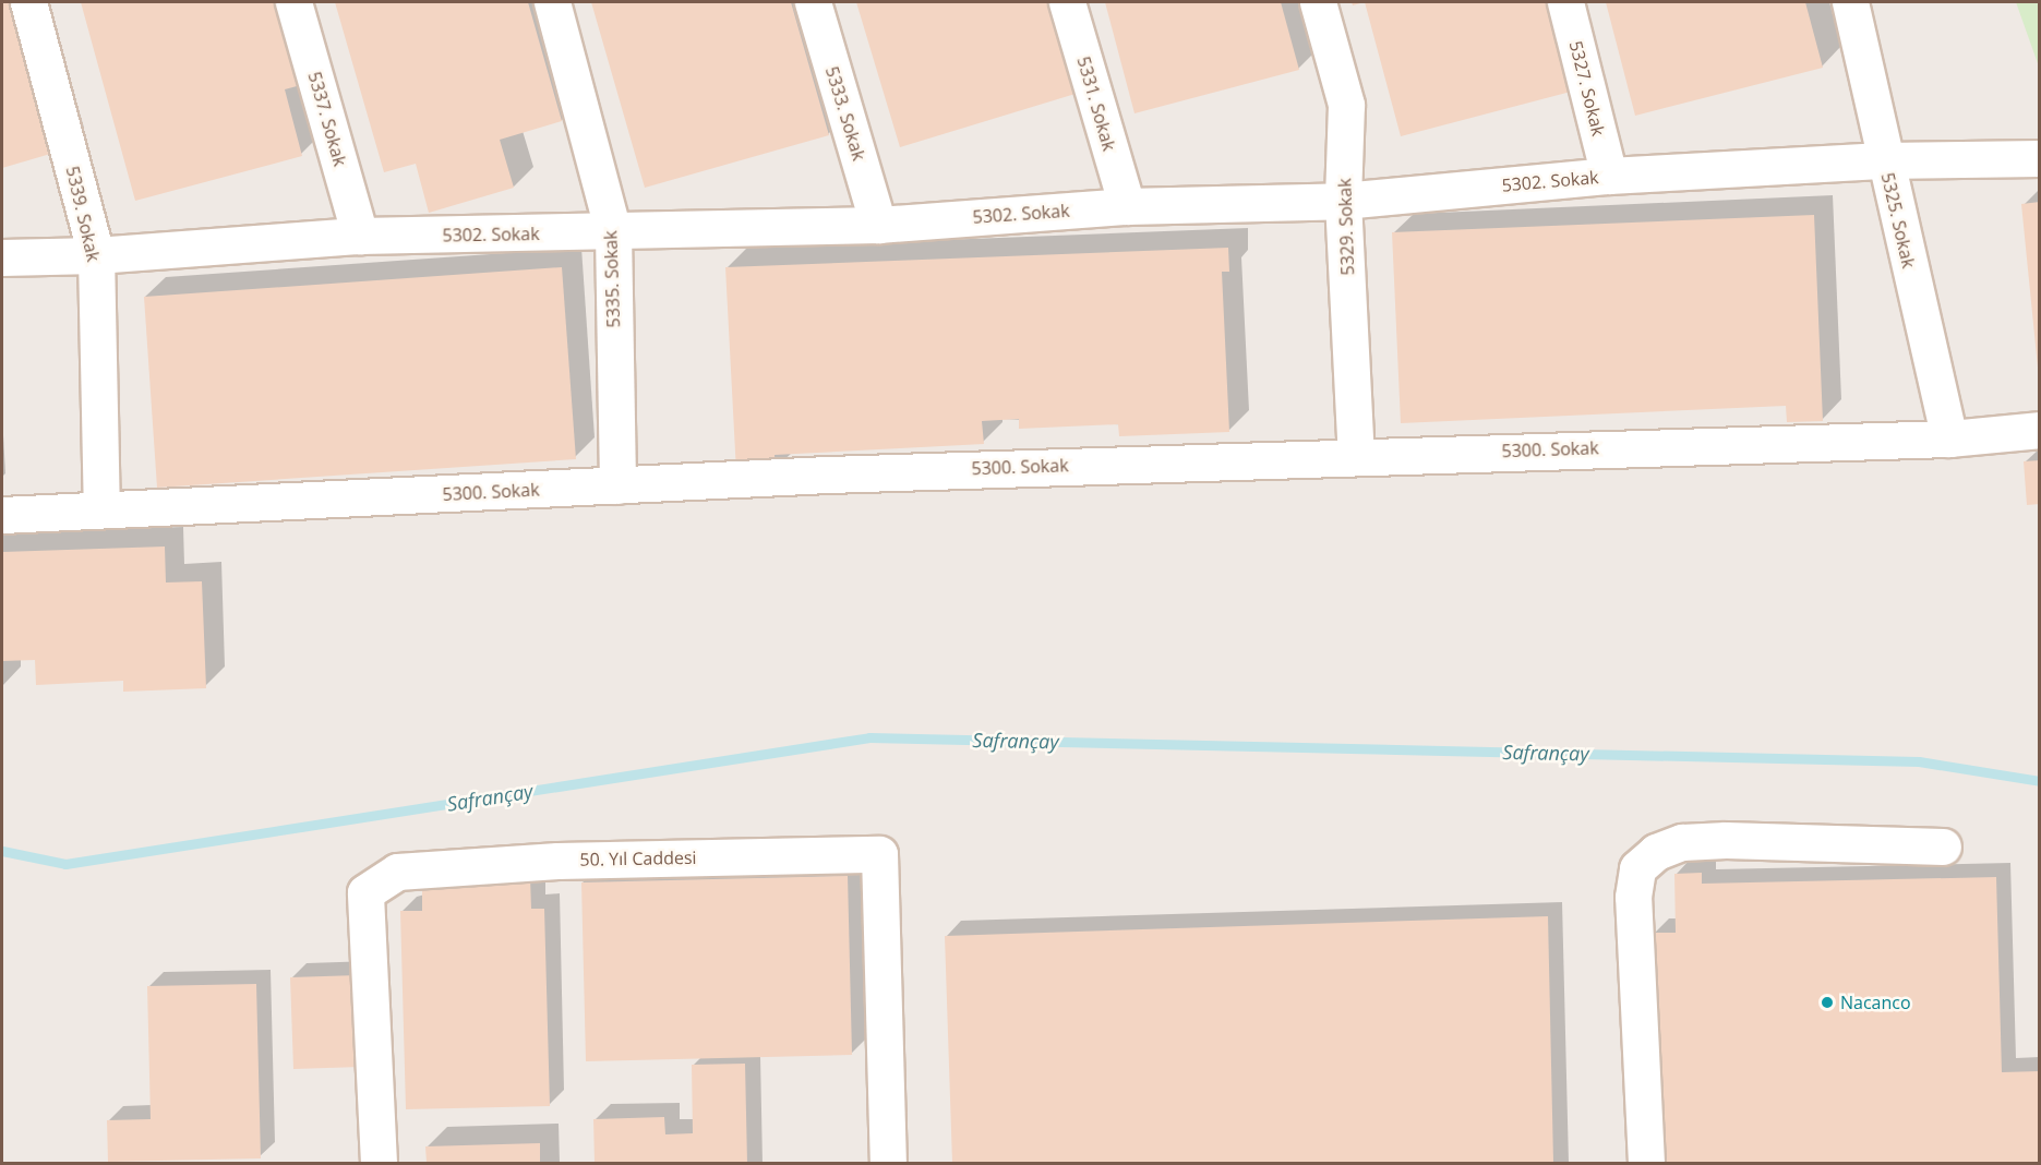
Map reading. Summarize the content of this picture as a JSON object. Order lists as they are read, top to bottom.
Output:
{
  "streets": {
    "street": [
      "5327. Sokak",
      "5331. Sokak",
      "5333. Sokak",
      "5337. Sokak",
      "5302. Sokak",
      "5339. Sokak",
      "5325. Sokak",
      "5329. Sokak",
      "5335. Sokak",
      "5300. Sokak",
      "50. Yıl Caddesi"
    ]
  },
  "crossings": [
    ["5327. Sokak", "5302. Sokak"],
    ["5331. Sokak", "5302. Sokak"],
    ["5333. Sokak", "5302. Sokak"],
    ["5337. Sokak", "5302. Sokak"],
    ["5302. Sokak", "5339. Sokak"],
    ["5302. Sokak", "5325. Sokak"],
    ["5302. Sokak", "5329. Sokak"],
    ["5302. Sokak", "5335. Sokak"],
    ["5339. Sokak", "5300. Sokak"],
    ["5325. Sokak", "5300. Sokak"],
    ["5329. Sokak", "5300. Sokak"],
    ["5335. Sokak", "5300. Sokak"]
  ],
  "water": ["Safrançay"],
  "places": ["Nacanco"]
}
